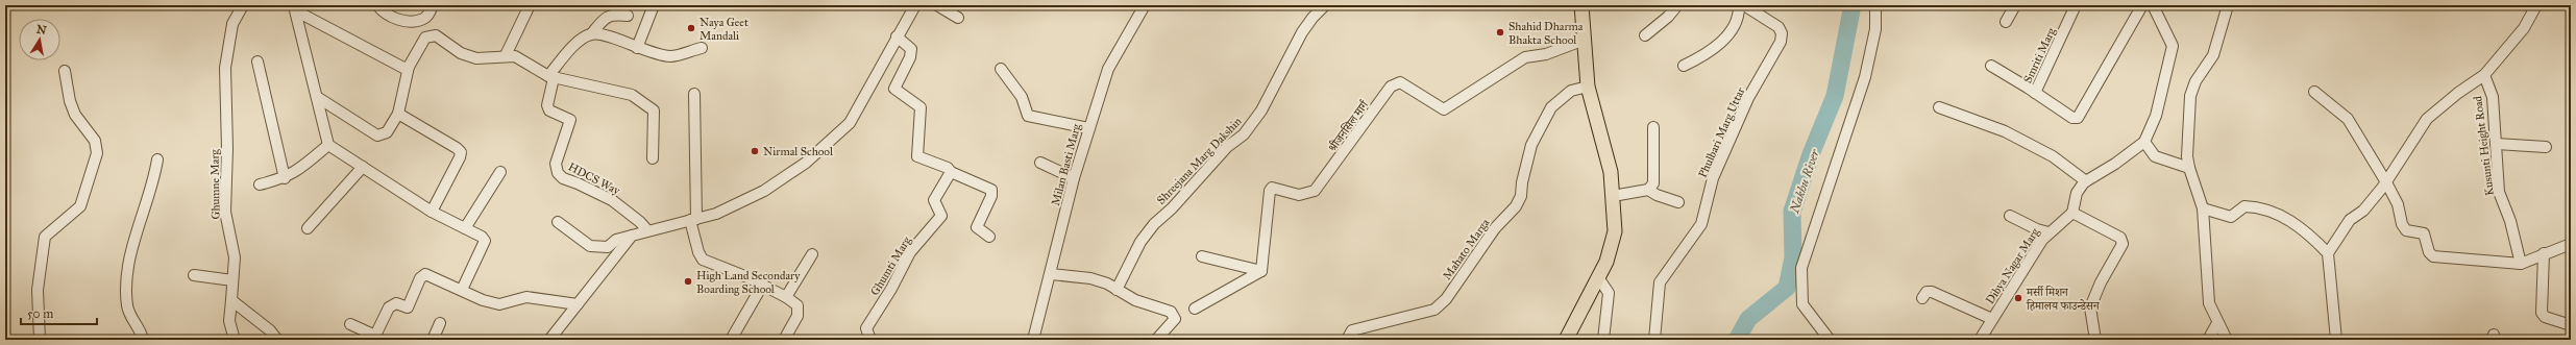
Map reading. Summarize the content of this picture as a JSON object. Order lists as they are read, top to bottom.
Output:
{
  "streets": {
    "street": [
      "Smriti Marg",
      "श्रीजनसिल मार्ग",
      "Phulbari Marg Uttar",
      "Kusunti Height Road",
      "Shreejana Marg Dakshin",
      "Milan Basti Marg",
      "HDCS Way",
      "Ghumne Marg",
      "Mahato Marga",
      "Ghumti Marg",
      "Dibya Nagar Marg"
    ]
  },
  "water": ["Nakhu River"],
  "places": [
    "Naya Geet Mandali",
    "Shahid Dharma Bhakta School",
    "Nirmal School",
    "High Land Secondary Boarding School",
    "मर्सी मिशन हिमालय फाउन्डेसन"
  ],
  "scale_bar": "50 m",
  "north": "top"
}
